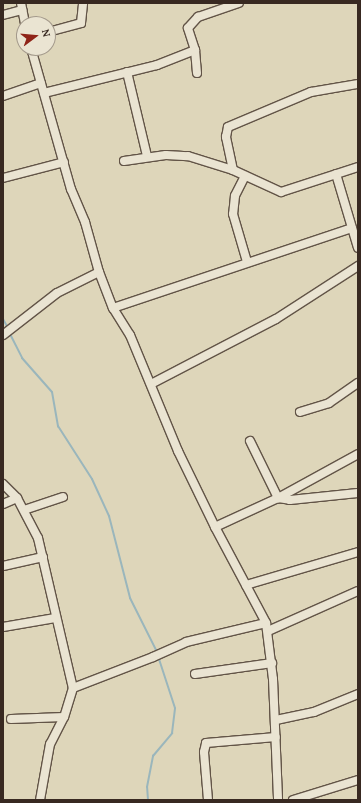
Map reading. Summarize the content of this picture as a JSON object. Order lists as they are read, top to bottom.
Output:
{
  "north": "right"
}
